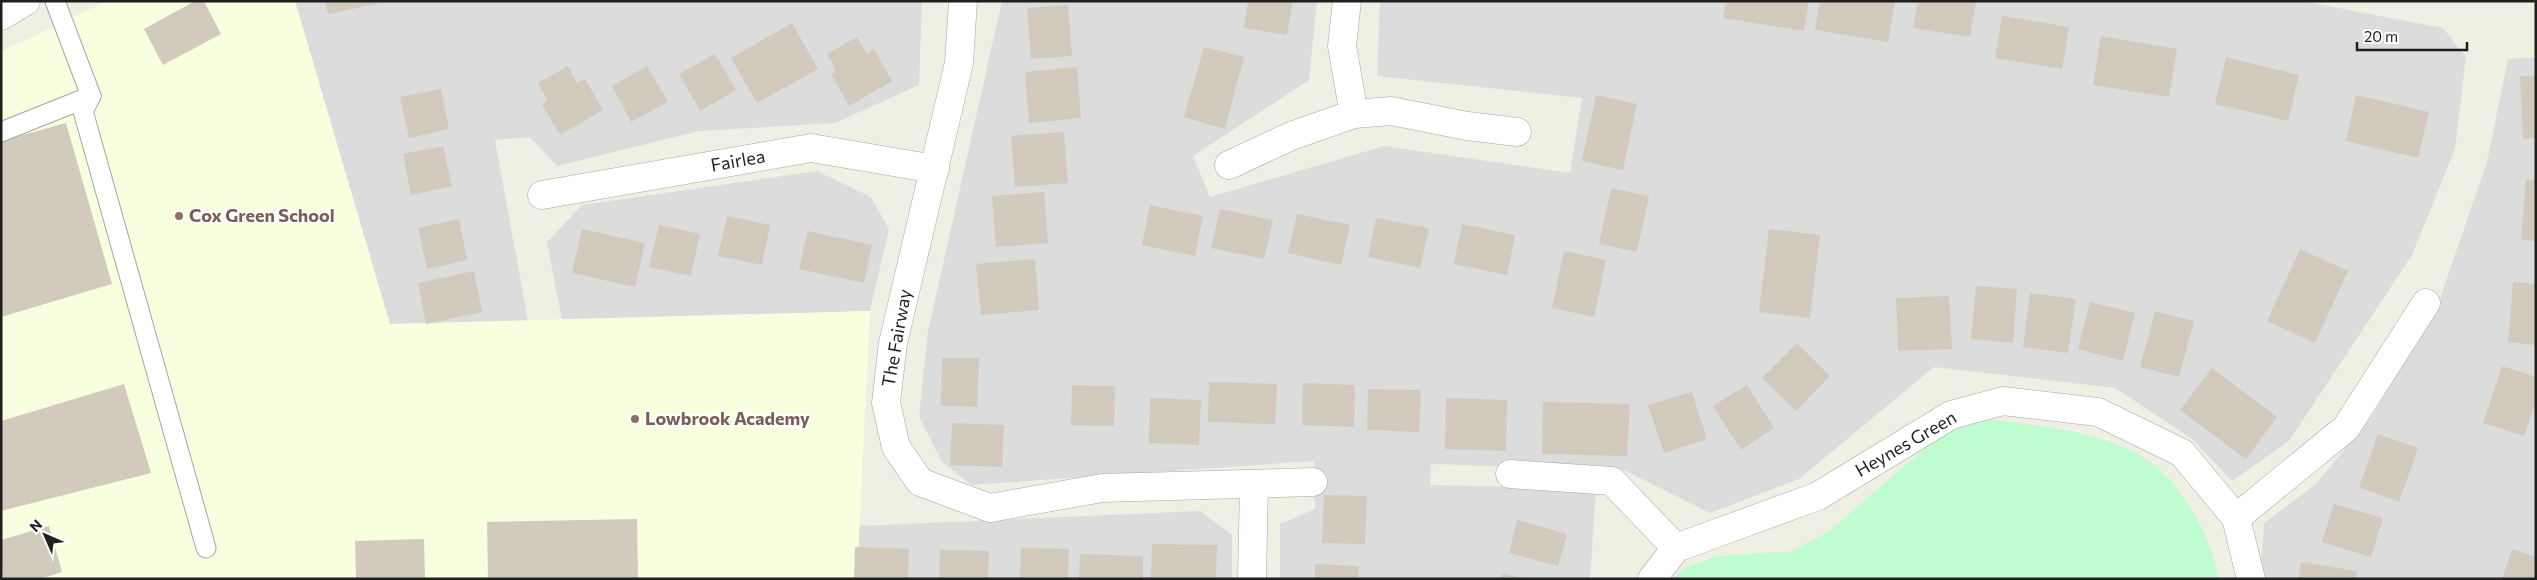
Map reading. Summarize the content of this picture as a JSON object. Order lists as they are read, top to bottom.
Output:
{
  "streets": {
    "street": ["Fairlea", "The Fairway", "Heynes Green"]
  },
  "crossings": [
    ["Fairlea", "The Fairway"]
  ],
  "places": ["Cox Green School", "Lowbrook Academy"],
  "scale_bar": "20 m",
  "north": "top left"
}
